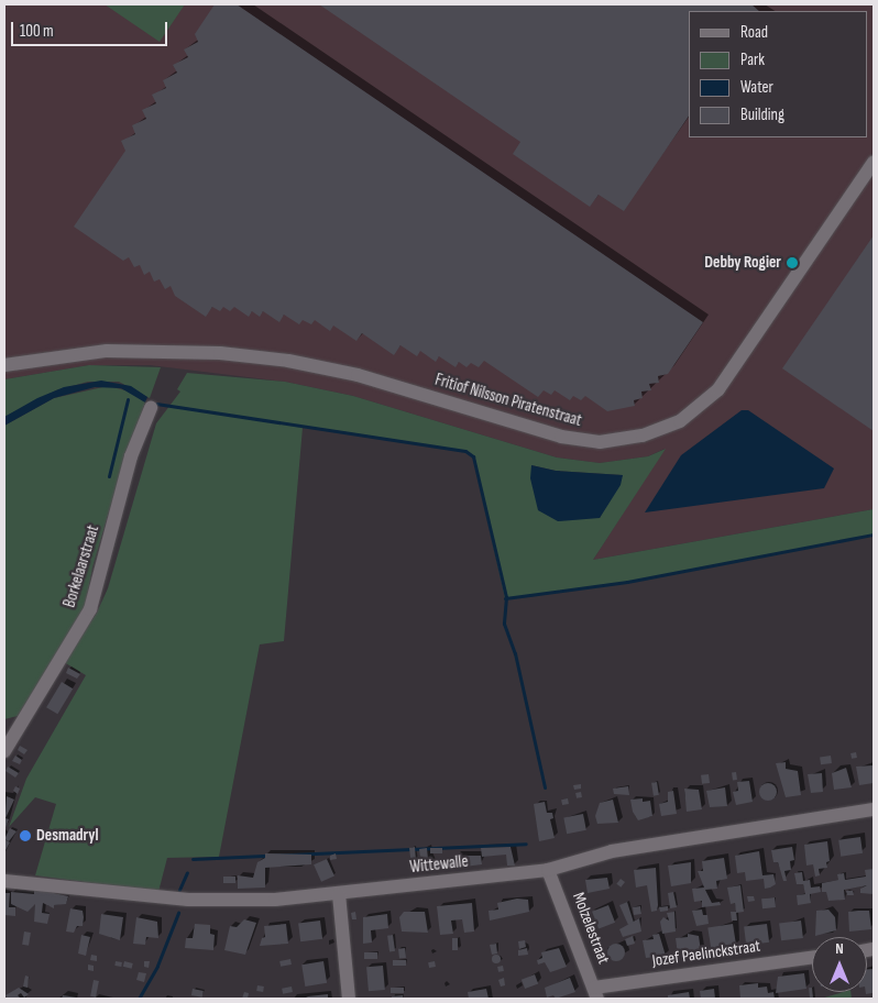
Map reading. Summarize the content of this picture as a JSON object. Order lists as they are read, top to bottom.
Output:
{
  "streets": {
    "street": [
      "Fritiof Nilsson Piratenstraat",
      "Borkelaarstraat",
      "Wittewalle",
      "Molzelestraat",
      "Jozef Paelinckstraat"
    ]
  },
  "crossings": [
    ["Wittewalle", "Molzelestraat"],
    ["Molzelestraat", "Jozef Paelinckstraat"]
  ],
  "places": ["Debby Rogier", "Desmadryl"],
  "legend": [
    "Road",
    "Park",
    "Water",
    "Building"
  ],
  "scale_bar": "100 m",
  "north": "top"
}
